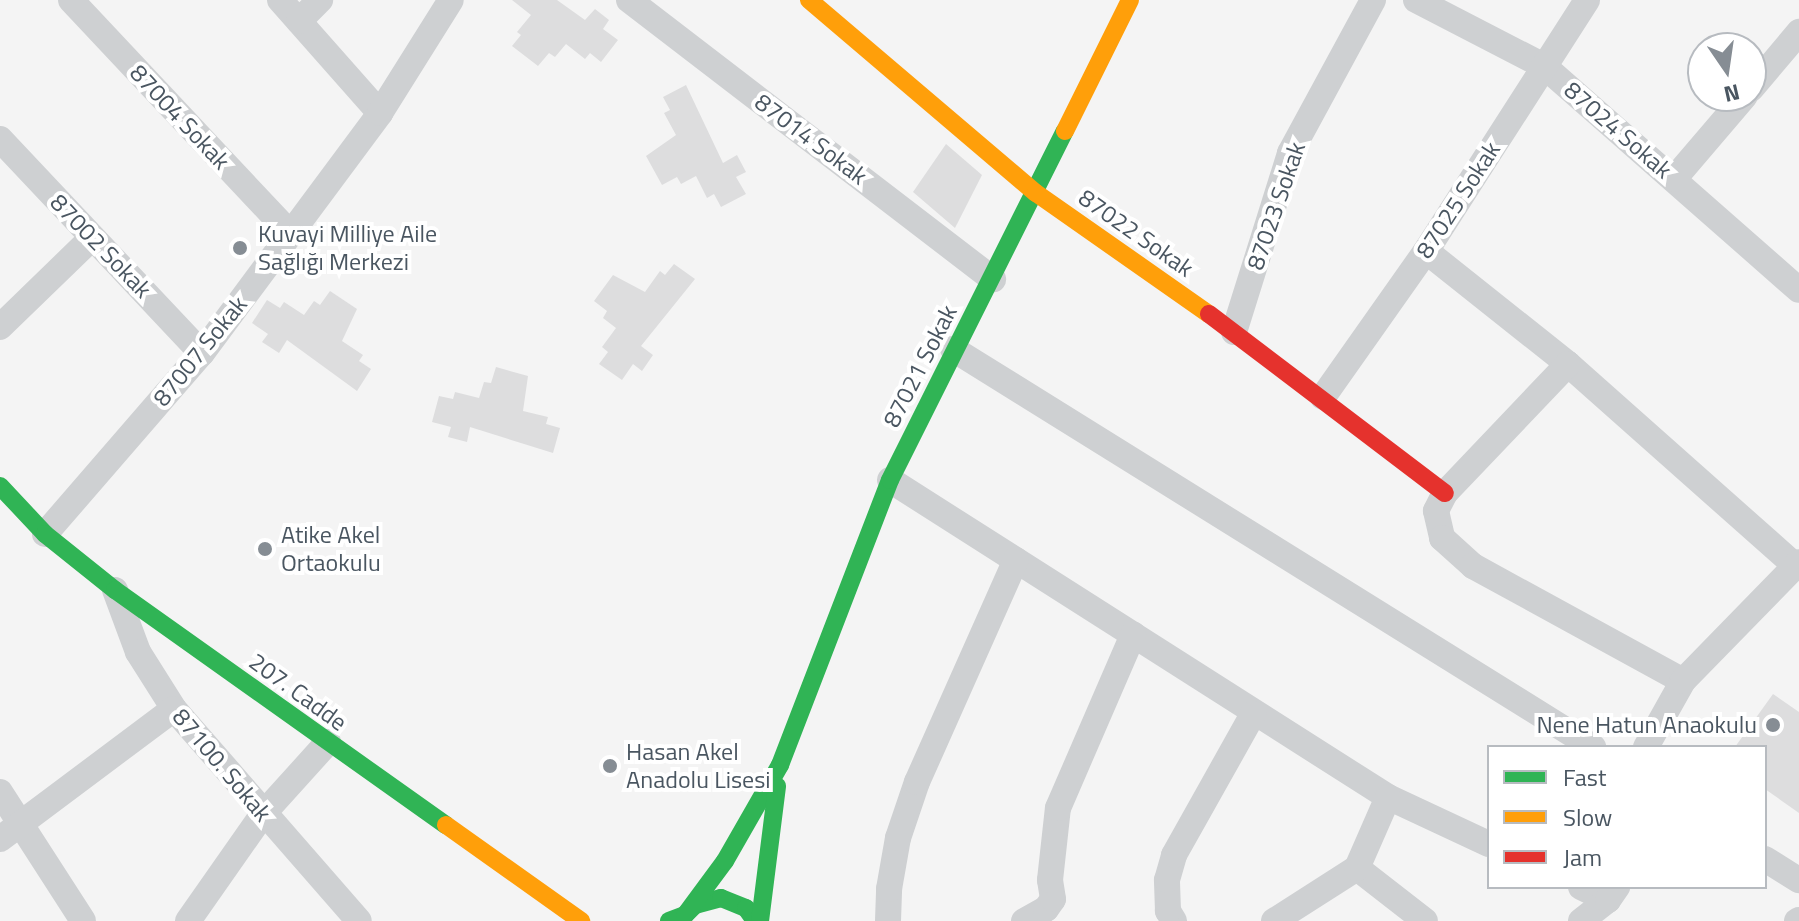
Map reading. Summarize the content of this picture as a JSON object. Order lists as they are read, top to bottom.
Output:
{
  "streets": {
    "street": [
      "87004 Sokak",
      "87024 Sokak",
      "87014 Sokak",
      "87025 Sokak",
      "87023 Sokak",
      "87022 Sokak",
      "87002 Sokak",
      "87007 Sokak",
      "87021 Sokak",
      "207. Cadde",
      "87100. Sokak"
    ]
  },
  "crossings": [
    ["87004 Sokak", "87007 Sokak"],
    ["87024 Sokak", "87025 Sokak"],
    ["87014 Sokak", "87021 Sokak"],
    ["87025 Sokak", "87022 Sokak"],
    ["87023 Sokak", "87022 Sokak"],
    ["87022 Sokak", "87021 Sokak"],
    ["87002 Sokak", "87007 Sokak"],
    ["87007 Sokak", "207. Cadde"],
    ["207. Cadde", "87100. Sokak"]
  ],
  "places": [
    "Kuvayi Milliye Aile Sağlığı Merkezi",
    "Atike Akel Ortaokulu",
    "Nene Hatun Anaokulu",
    "Hasan Akel Anadolu Lisesi"
  ],
  "legend": ["Fast", "Slow", "Jam"],
  "north": "bottom"
}
